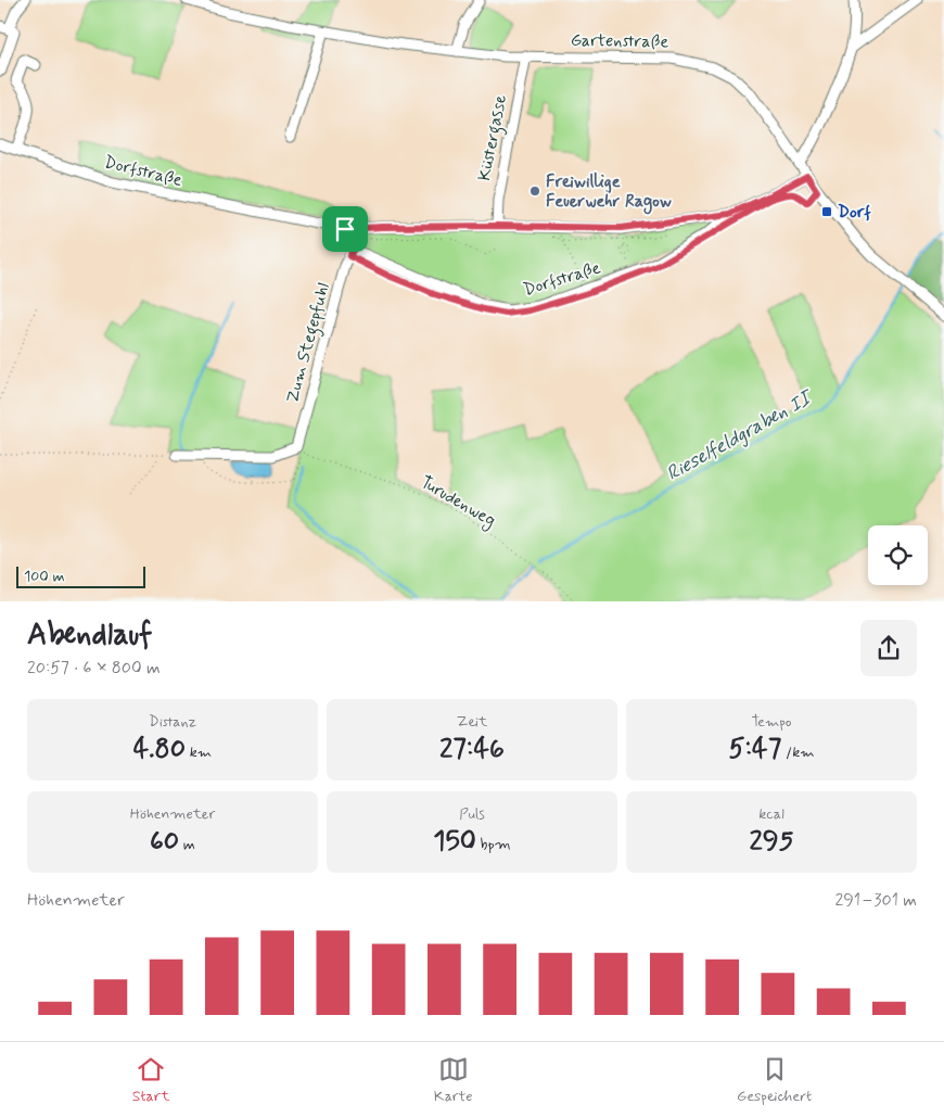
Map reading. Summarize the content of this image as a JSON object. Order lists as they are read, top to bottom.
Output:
{
  "streets": {
    "street": [
      "Gartenstraße",
      "Küstergasse",
      "Dorfstraße",
      "Zum Stegepfuhl"
    ],
    "path": ["Turudenweg"]
  },
  "crossings": [
    ["Gartenstraße", "Küstergasse"],
    ["Gartenstraße", "Dorfstraße"],
    ["Küstergasse", "Dorfstraße"],
    ["Dorfstraße", "Zum Stegepfuhl"]
  ],
  "water": ["Rieselfeldgraben II"],
  "places": {
    "other": ["Freiwillige Feuerwehr Ragow"],
    "transit": ["Dorf"]
  },
  "scale_bar": "100 m",
  "page": {
    "scale": "100 m",
    "heading": ["Abendlauf", "20:57 · 6 × 800 m"],
    "stats": [
      ["Distanz", "4.80 km"],
      ["Zeit", "27:46"],
      ["Tempo", "5:47 /km"],
      ["Höhenmeter", "60 m"],
      ["Puls", "150 bpm"],
      ["kcal", "295"]
    ],
    "chart": ["Höhenmeter", "291–301 m"],
    "tabs": ["Start", "Karte", "Gespeichert"]
  }
}
